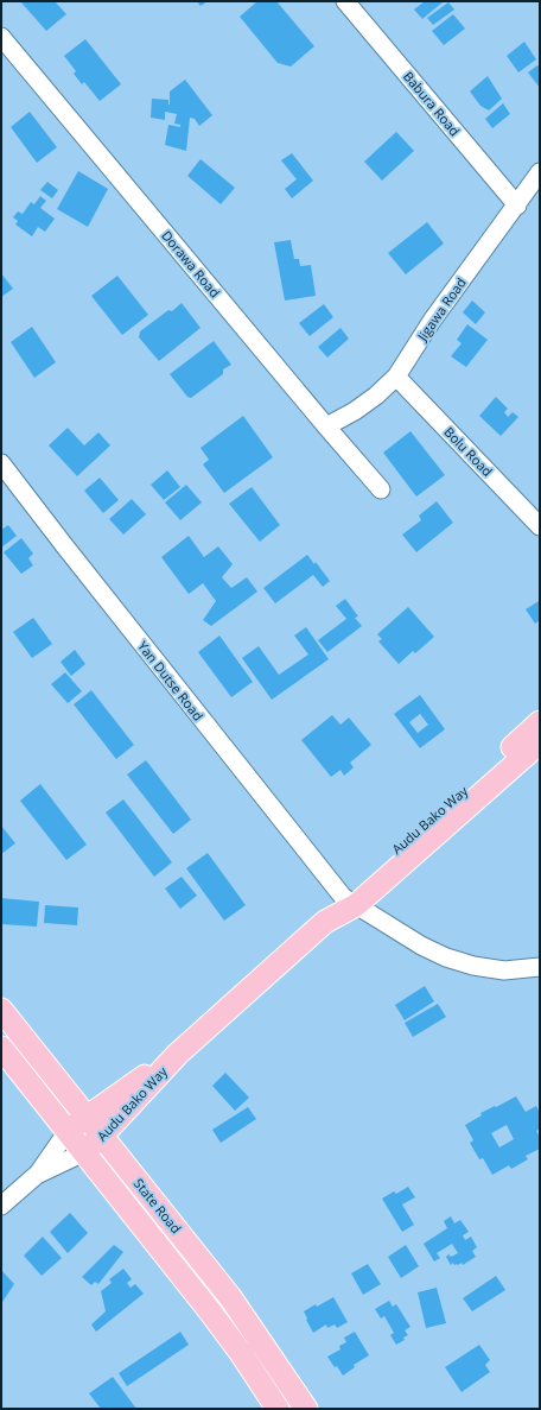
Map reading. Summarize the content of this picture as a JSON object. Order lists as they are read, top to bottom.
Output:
{
  "streets": {
    "main road": ["Audu Bako Way", "State Road"],
    "street": [
      "Babura Road",
      "Dorawa Road",
      "Jigawa Road",
      "Bolu Road",
      "Yan Dutse Road"
    ]
  },
  "crossings": [
    ["Babura Road", "Jigawa Road"],
    ["Dorawa Road", "Jigawa Road"],
    ["Jigawa Road", "Bolu Road"],
    ["Yan Dutse Road", "Audu Bako Way"],
    ["Audu Bako Way", "State Road"]
  ]
}
